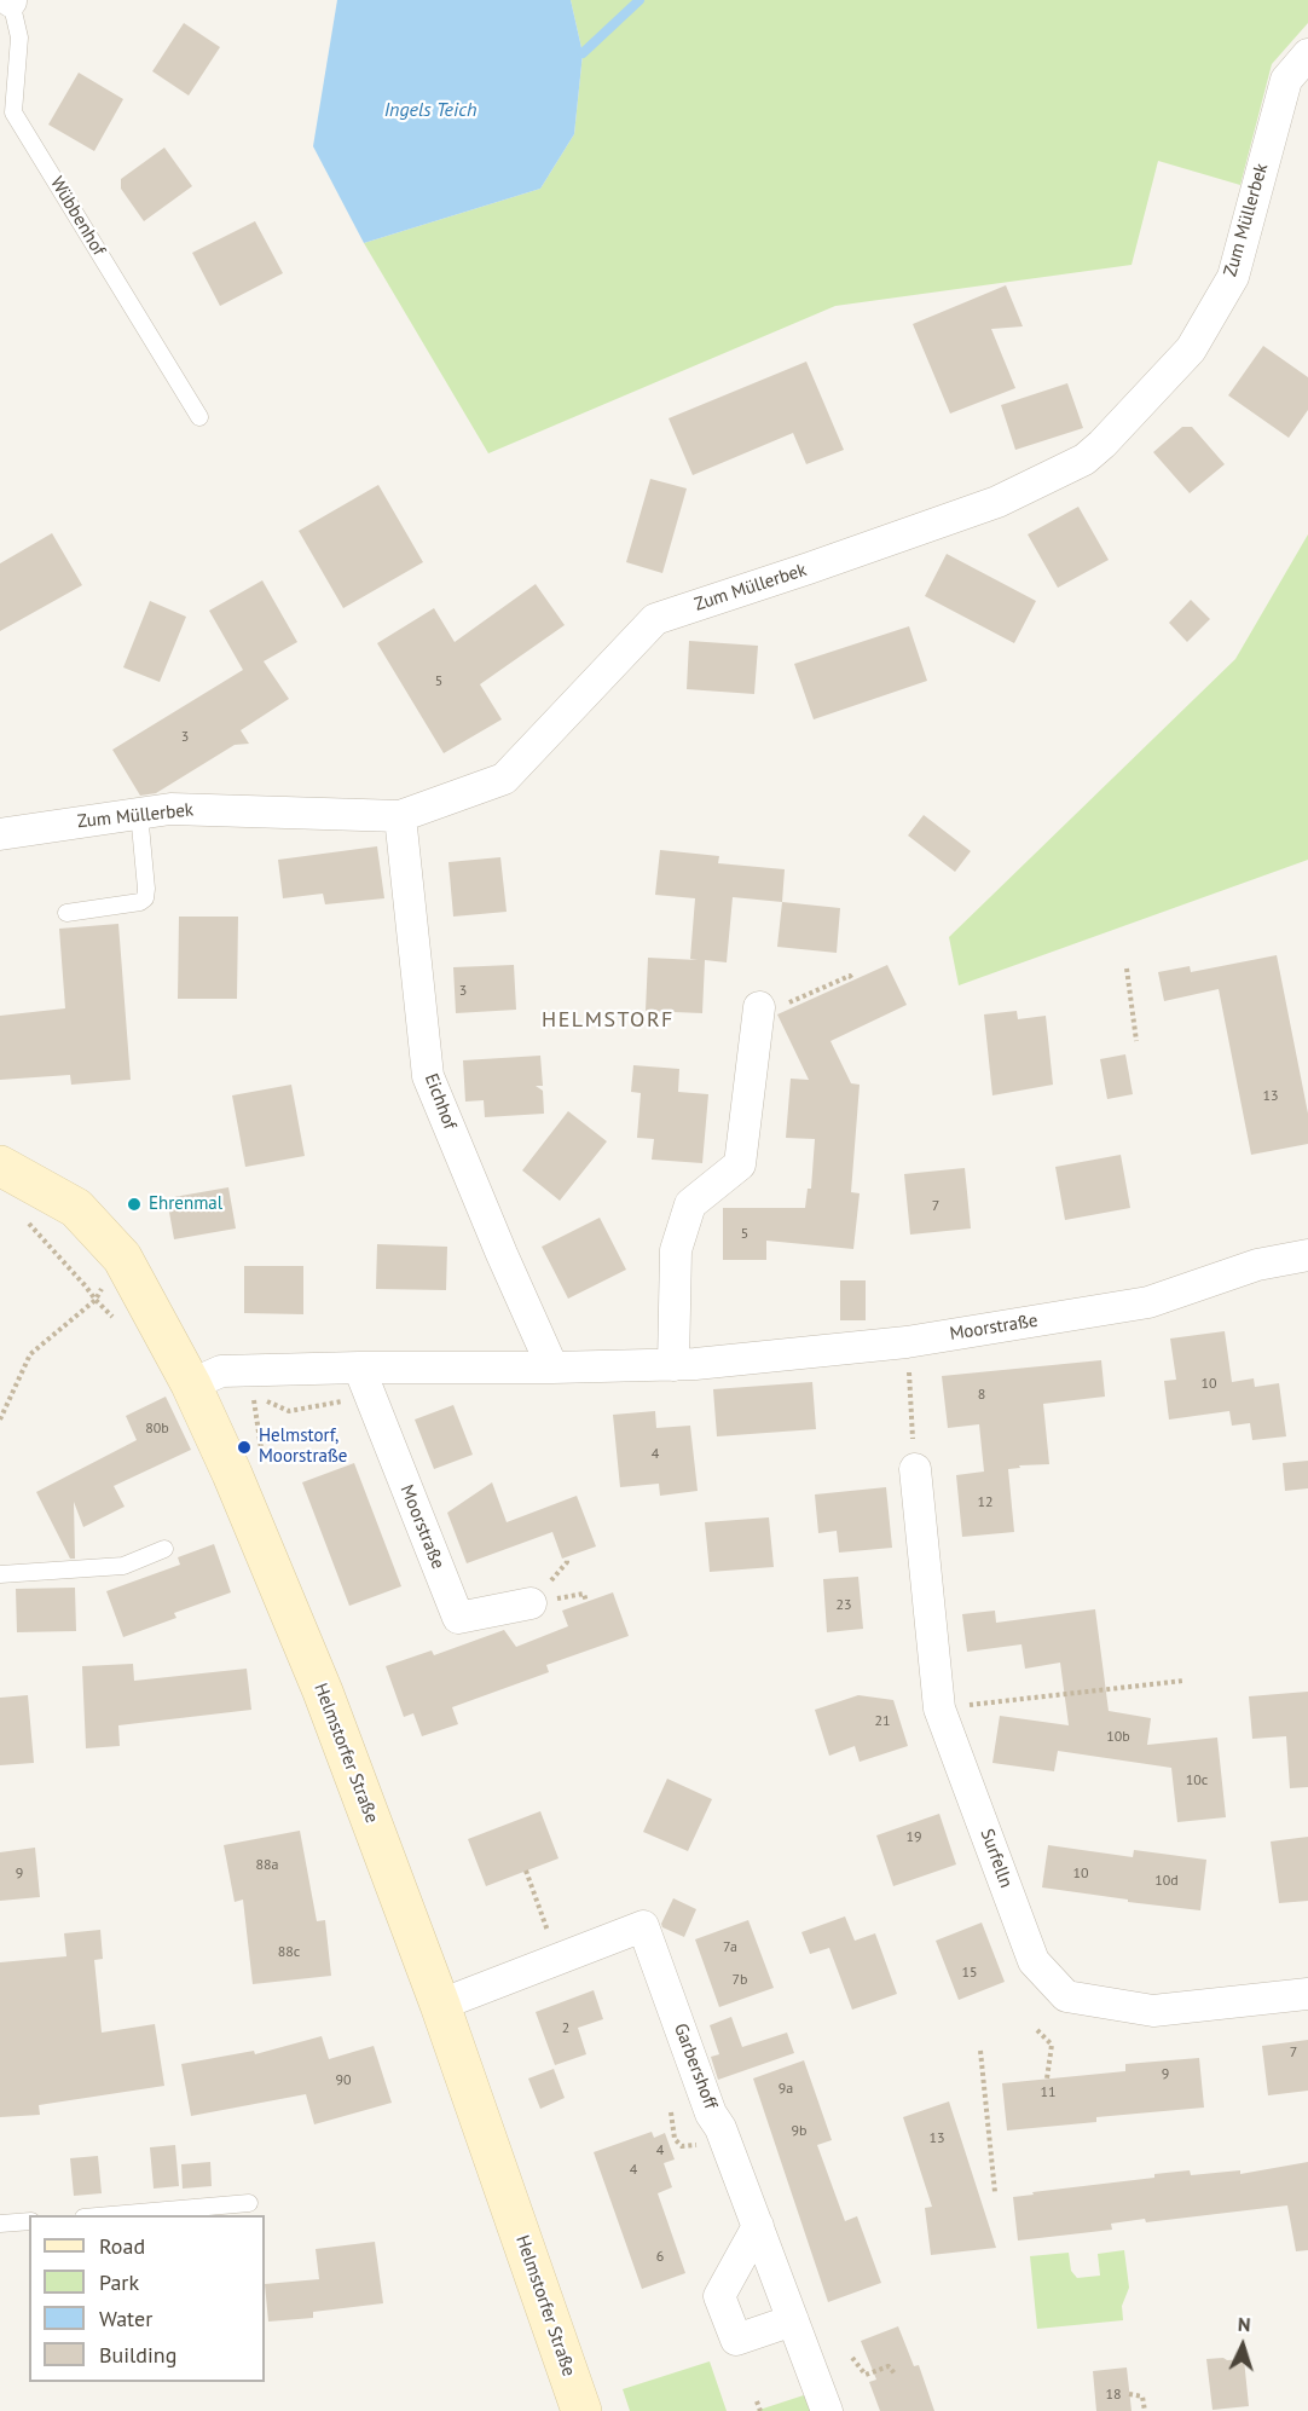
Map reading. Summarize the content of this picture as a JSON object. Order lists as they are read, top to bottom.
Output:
{
  "streets": {
    "main road": ["Helmstorfer Straße"],
    "street": [
      "Zum Müllerbek",
      "Eichhof",
      "Moorstraße",
      "Surfelln",
      "Garbershoff"
    ],
    "lane": ["Wübbenhof"]
  },
  "crossings": [
    ["Zum Müllerbek", "Eichhof"],
    ["Eichhof", "Moorstraße"],
    ["Moorstraße", "Helmstorfer Straße"],
    ["Helmstorfer Straße", "Garbershoff"]
  ],
  "districts": ["HELMSTORF"],
  "water": ["Ingels Teich"],
  "places": ["Ehrenmal", "Helmstorf, Moorstraße"],
  "house_numbers": [
    "5",
    "3",
    "3",
    "13",
    "7",
    "5",
    "10",
    "8",
    "80b",
    "4",
    "12",
    "23",
    "21",
    "10b",
    "10c",
    "19",
    "88a",
    "9",
    "10",
    "10d",
    "7a",
    "88c",
    "15",
    "7b",
    "2",
    "7",
    "9",
    "90",
    "9a",
    "11",
    "9b",
    "13",
    "4",
    "4",
    "6",
    "18"
  ],
  "legend": [
    "Road",
    "Park",
    "Water",
    "Building"
  ],
  "north": "top"
}
